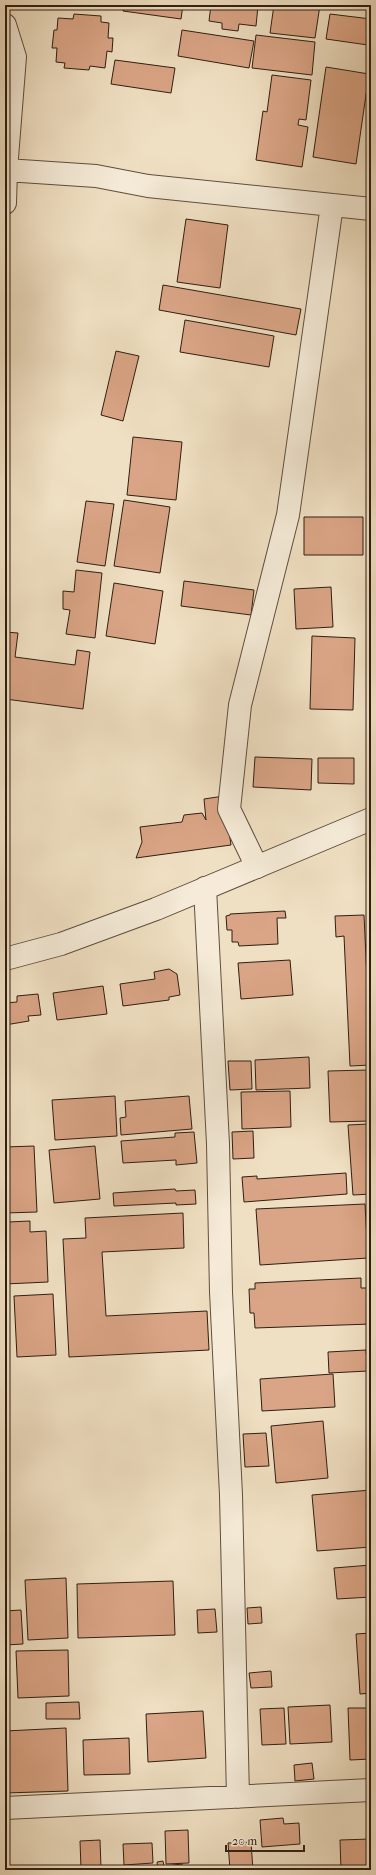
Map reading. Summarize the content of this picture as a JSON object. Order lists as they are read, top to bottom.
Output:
{
  "scale_bar": "20 m"
}
